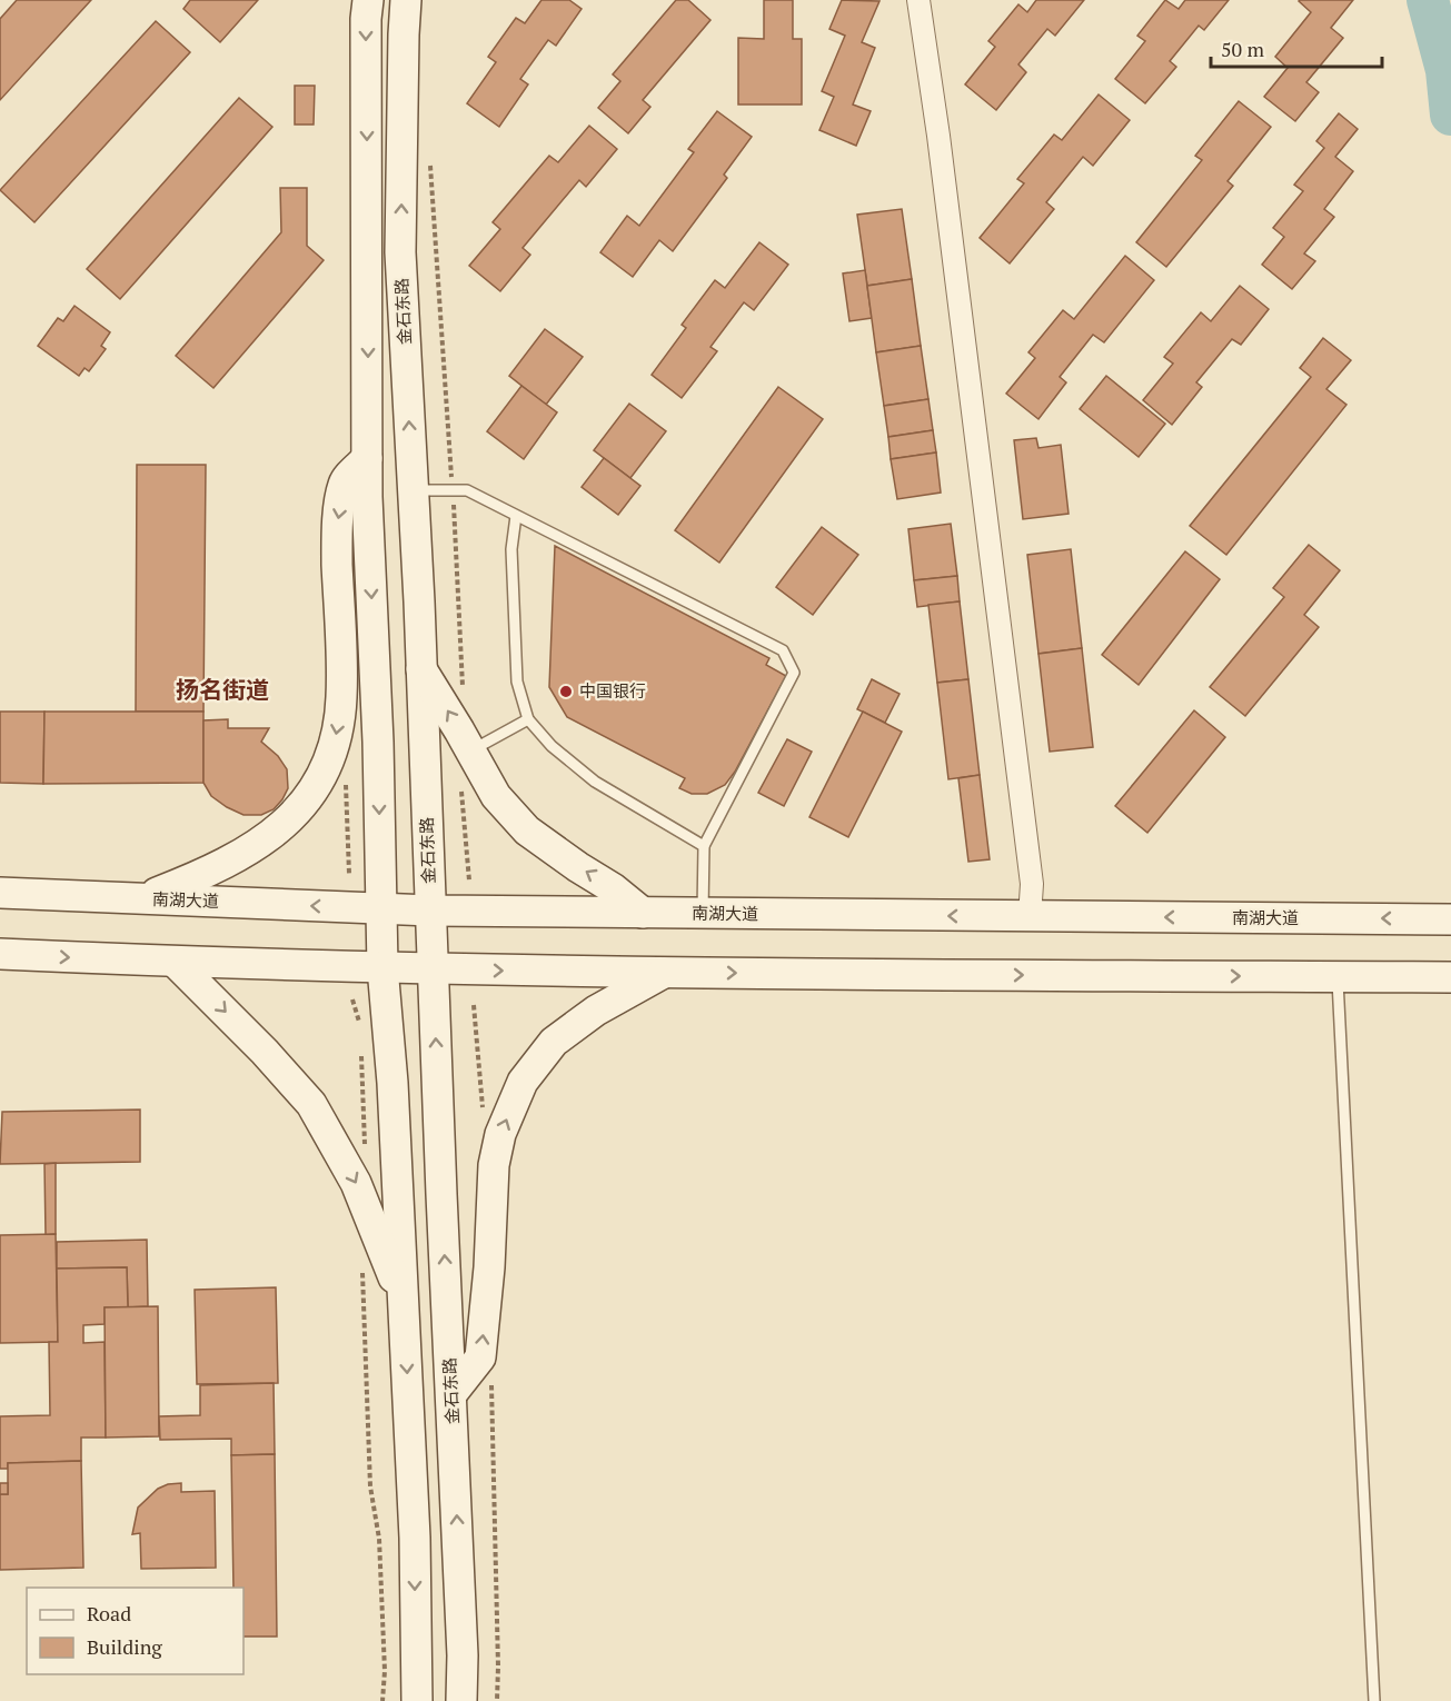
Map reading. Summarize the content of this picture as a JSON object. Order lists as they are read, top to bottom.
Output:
{
  "streets": {
    "main road": ["金石东路", "南湖大道"]
  },
  "crossings": [
    ["金石东路", "南湖大道"]
  ],
  "districts": ["扬名街道"],
  "places": ["中国银行"],
  "legend": ["Road", "Building"],
  "scale_bar": "50 m"
}
